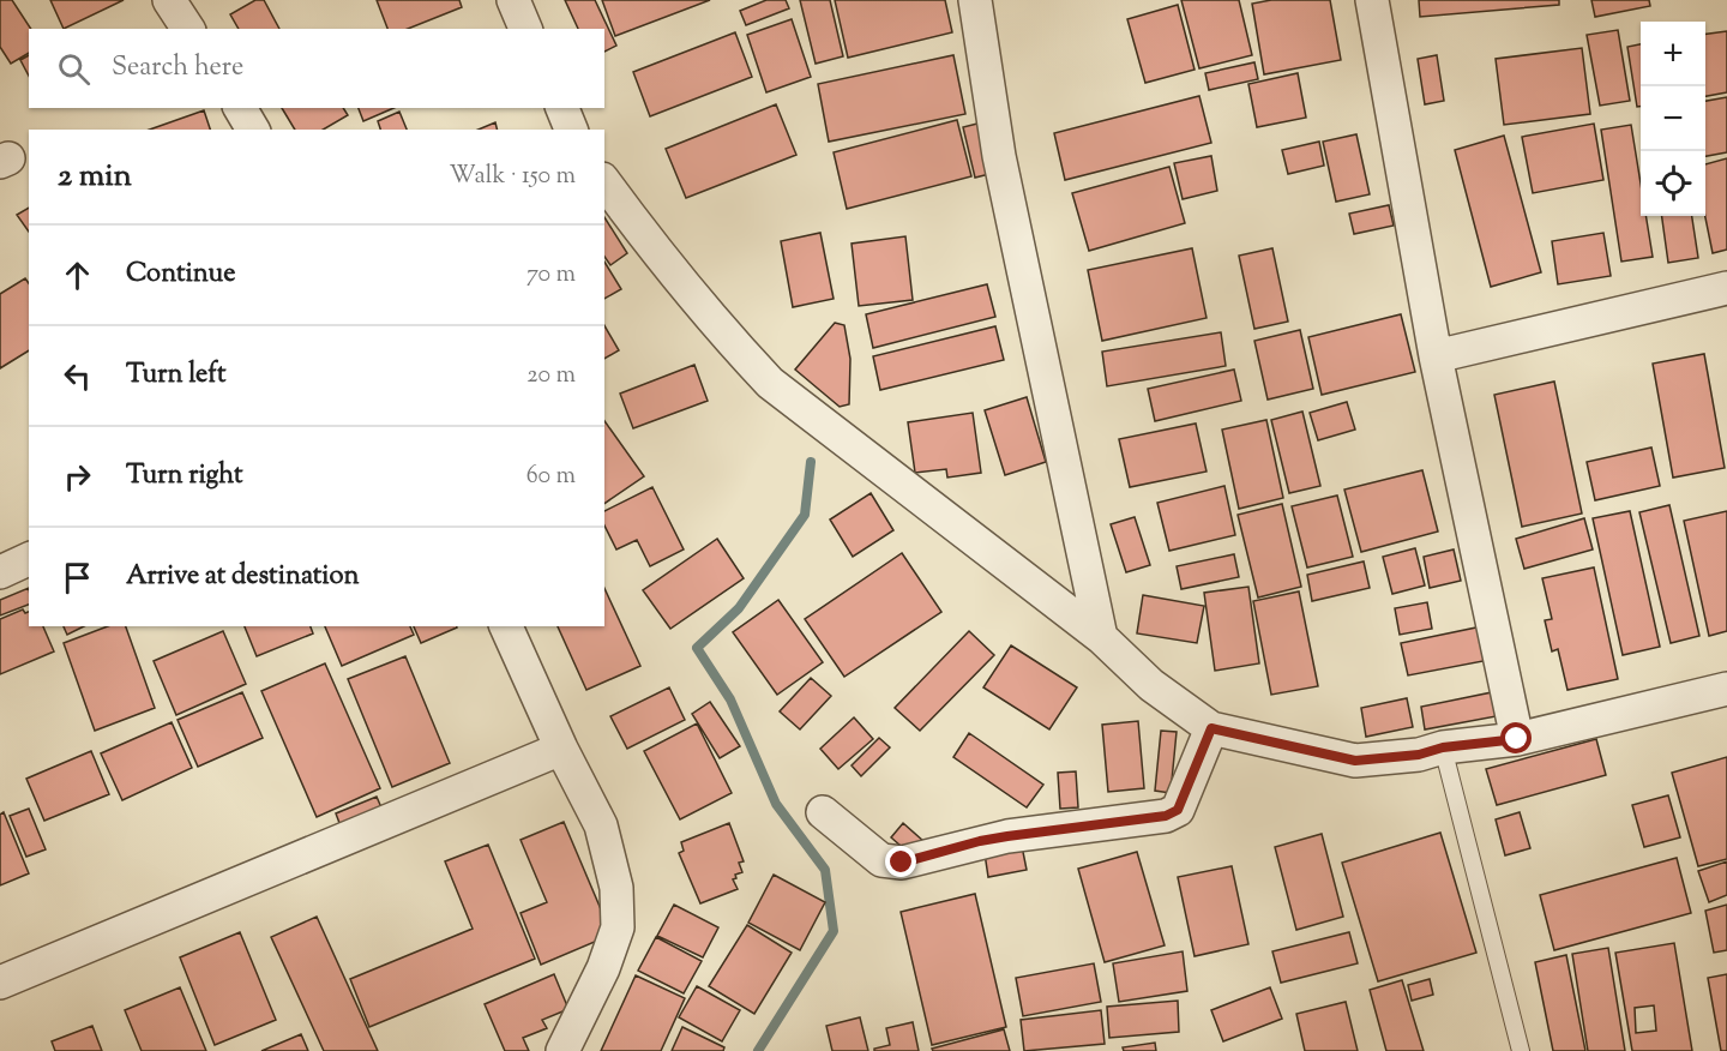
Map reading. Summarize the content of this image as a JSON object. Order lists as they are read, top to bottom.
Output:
{
  "page": {
    "map_buttons": ["+", "−"],
    "search": "Search here",
    "heading": ["2 min", "Walk · 150 m"],
    "list": [
      ["Continue", "70 m"],
      ["Turn left", "20 m"],
      ["Turn right", "60 m"],
      "Arrive at destination"
    ]
  }
}
